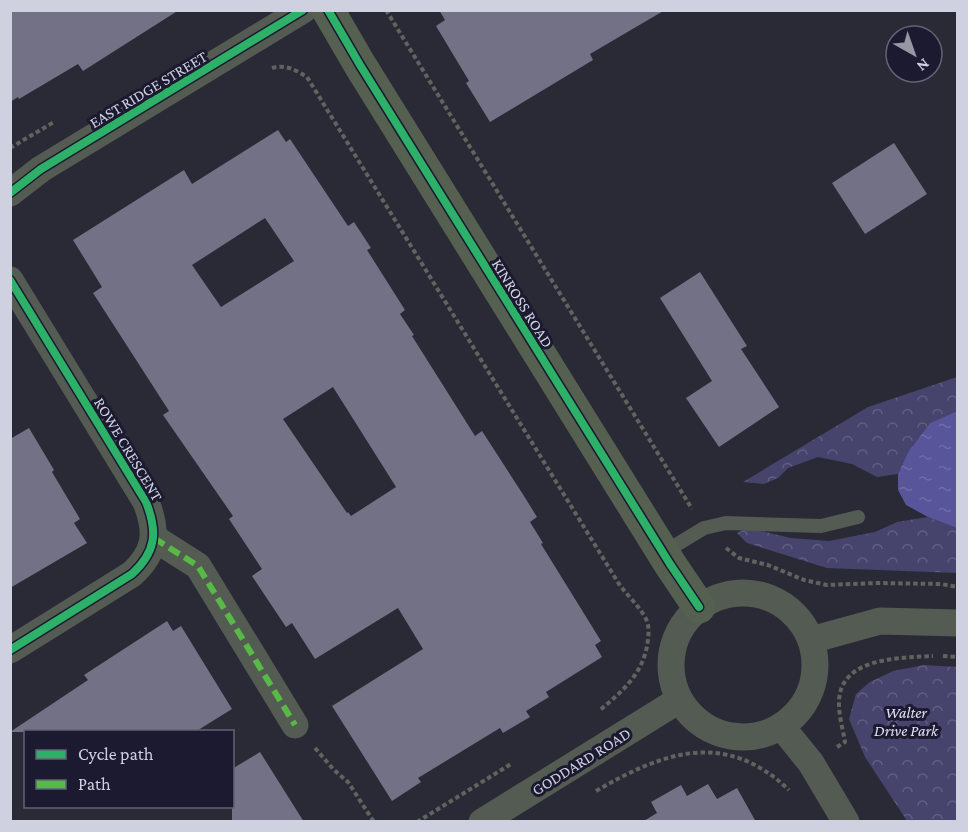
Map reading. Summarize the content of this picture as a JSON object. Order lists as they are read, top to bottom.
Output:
{
  "streets": {
    "street": [
      "EAST RIDGE STREET",
      "KINROSS ROAD",
      "ROWE CRESCENT",
      "GODDARD ROAD"
    ]
  },
  "crossings": [
    ["KINROSS ROAD", "GODDARD ROAD"]
  ],
  "parks": ["Walter Drive Park"],
  "legend": ["Cycle path", "Path"],
  "north": "bottom right"
}
